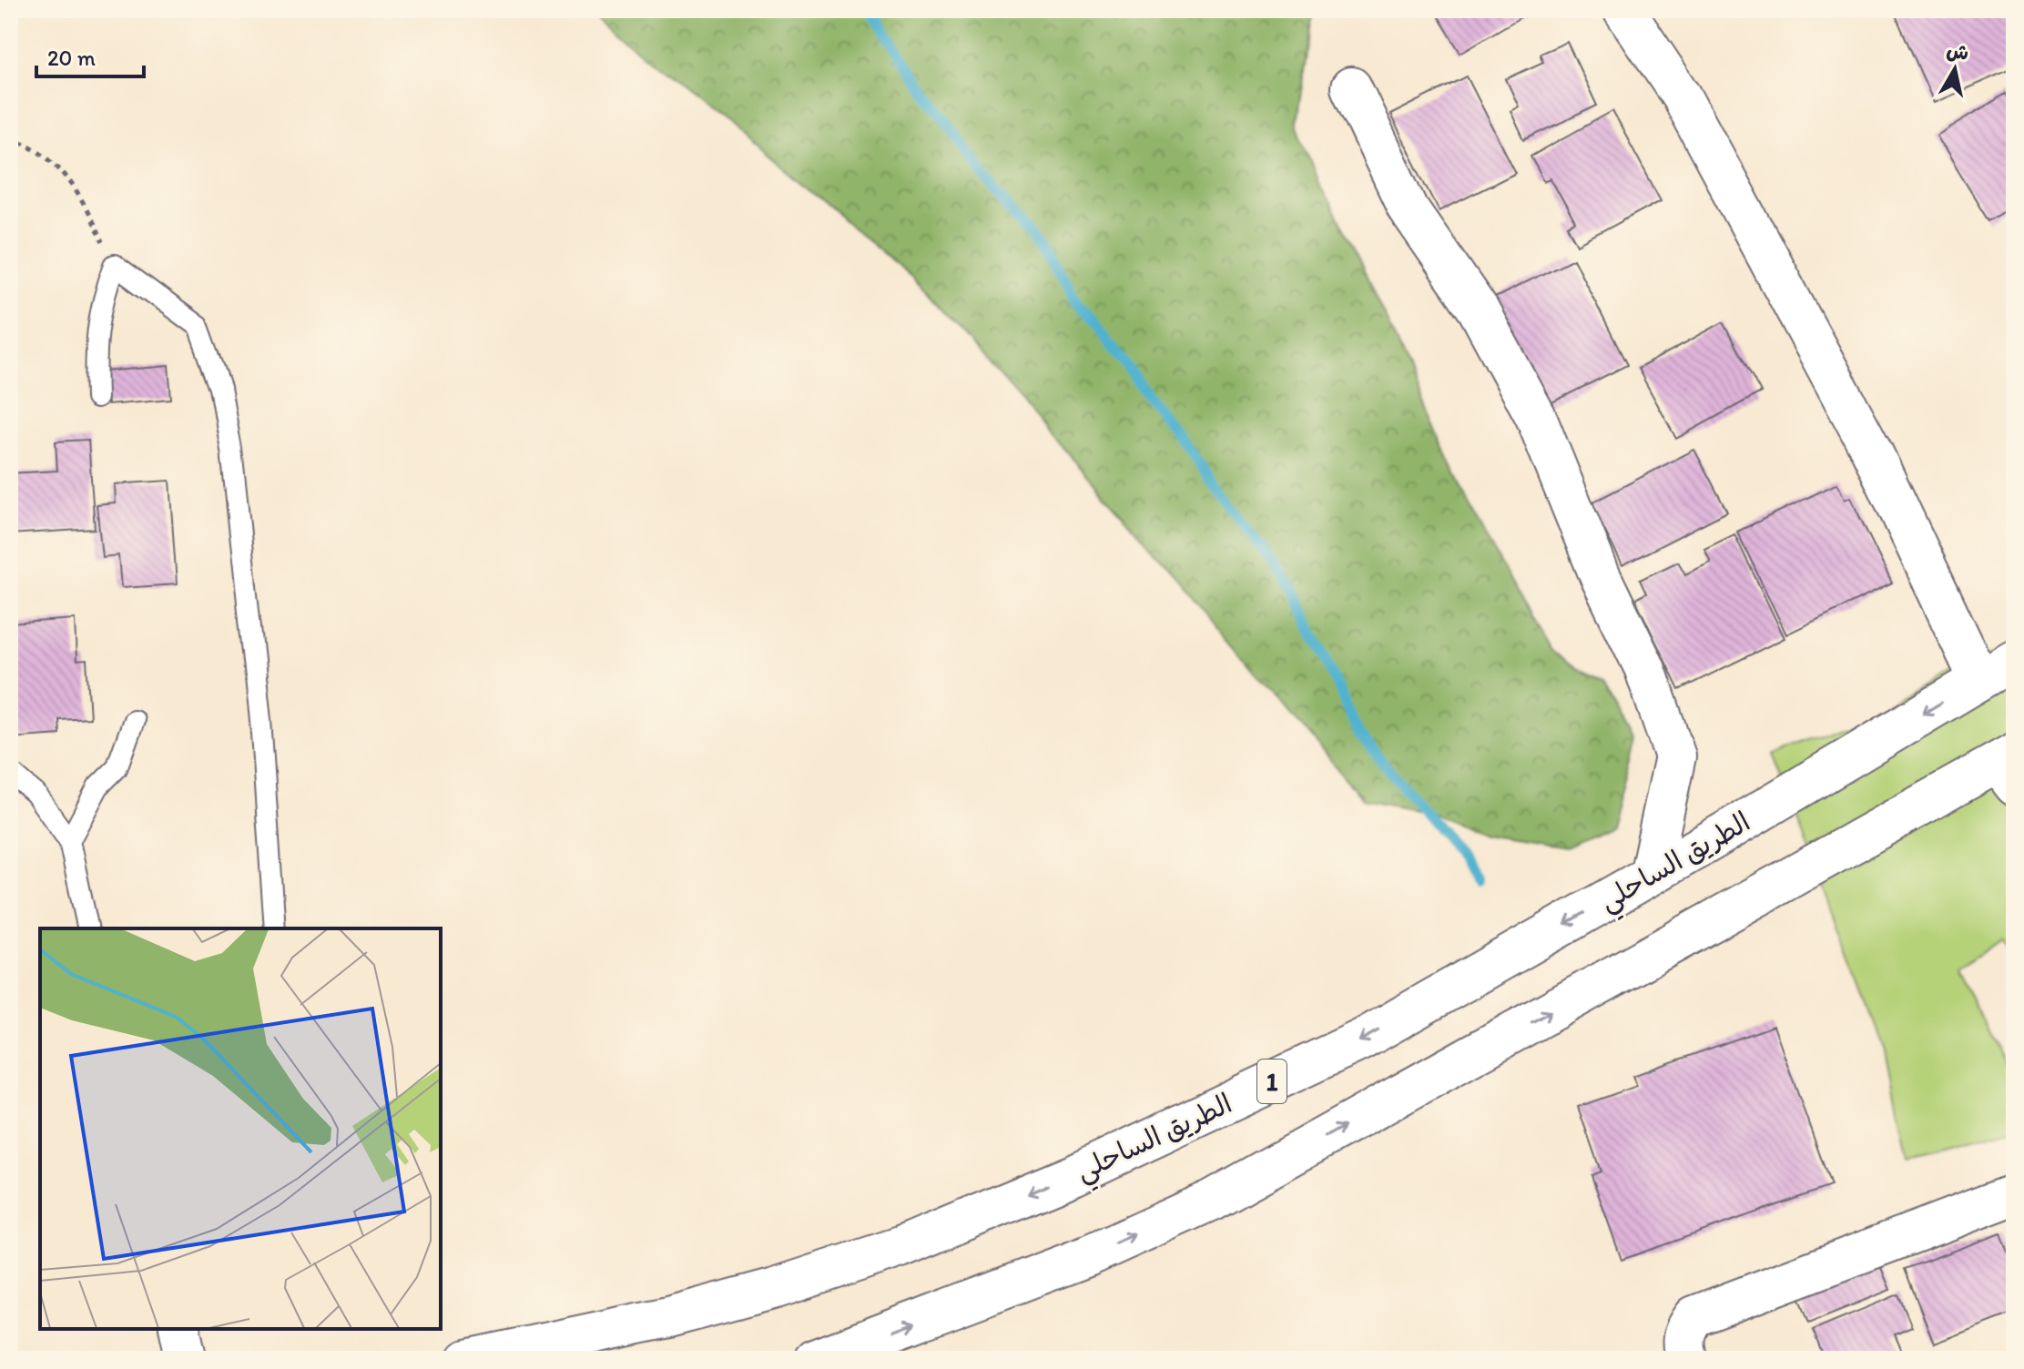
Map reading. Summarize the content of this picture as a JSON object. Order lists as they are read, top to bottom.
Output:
{
  "streets": {
    "main road": ["الطريق الساحلي", "1"]
  },
  "scale_bar": "20 m",
  "north": "top"
}
